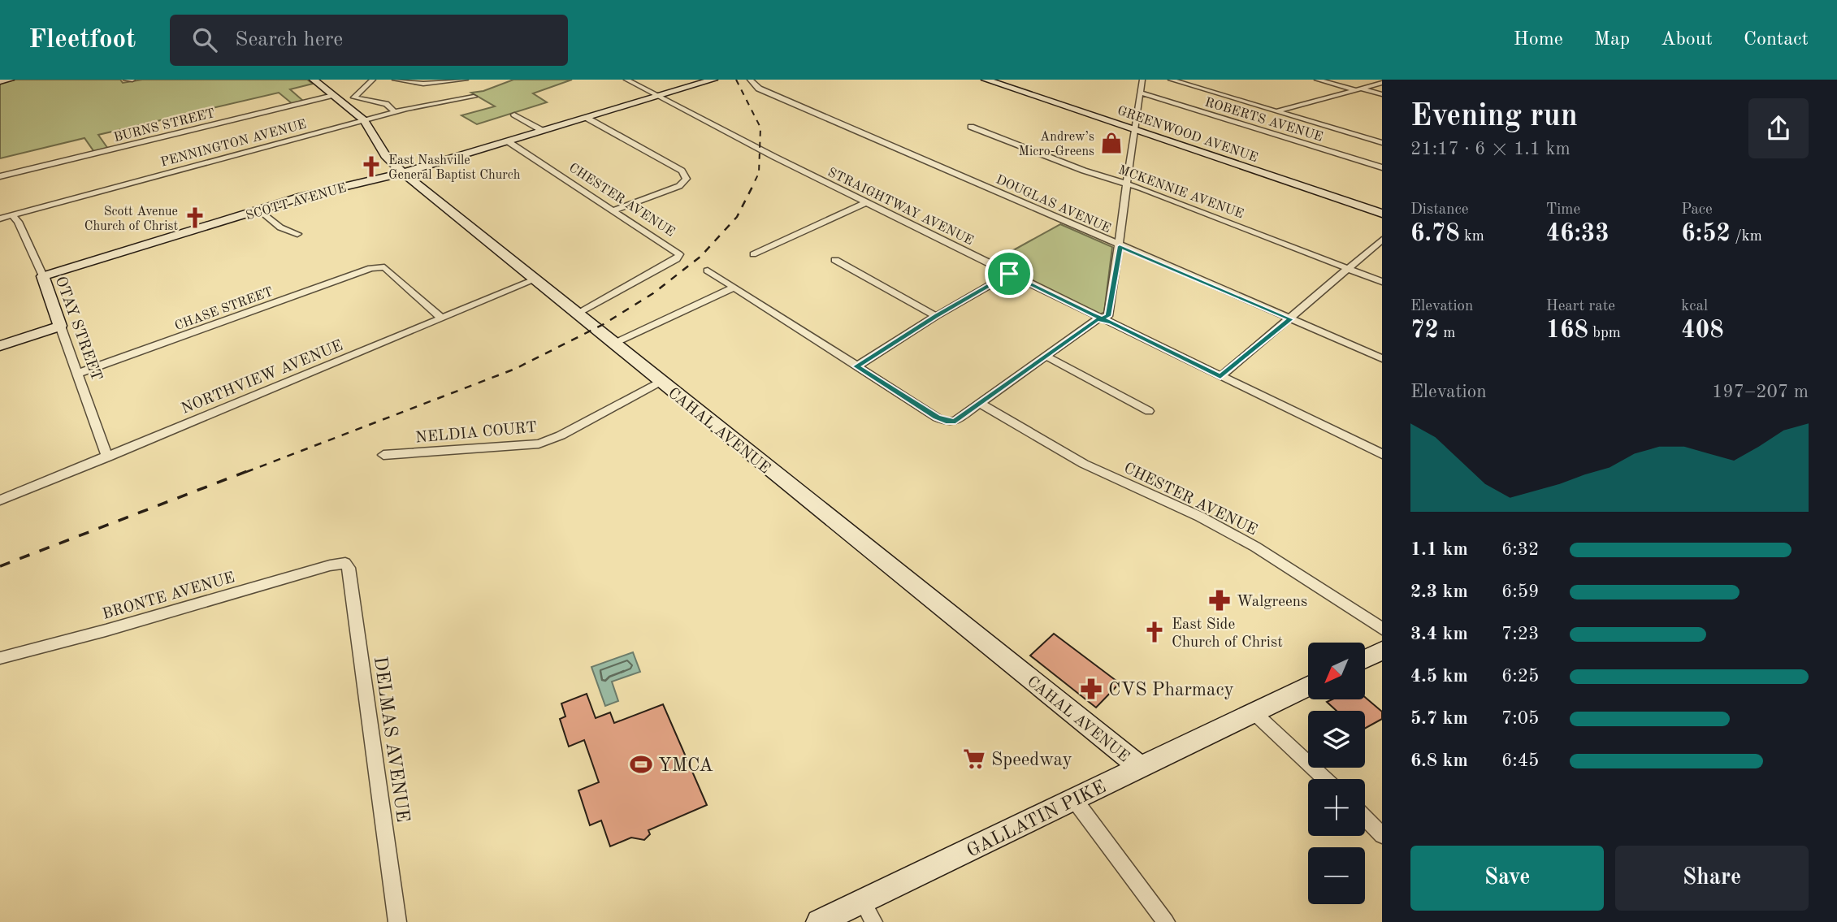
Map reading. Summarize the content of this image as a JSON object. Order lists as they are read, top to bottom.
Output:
{
  "streets": {
    "street": [
      "ROBERTS AVENUE",
      "BURNS STREET",
      "GREENWOOD AVENUE",
      "PENNINGTON AVENUE",
      "MCKENNIE AVENUE",
      "CHESTER AVENUE",
      "SCOTT AVENUE",
      "DOUGLAS AVENUE",
      "STRAIGHTWAY AVENUE",
      "CHASE STREET",
      "OTAY STREET",
      "NORTHVIEW AVENUE",
      "CAHAL AVENUE",
      "NELDIA COURT",
      "BRONTE AVENUE",
      "DELMAS AVENUE",
      "GALLATIN PIKE"
    ]
  },
  "crossings": [
    ["BURNS STREET", "CAHAL AVENUE"],
    ["PENNINGTON AVENUE", "OTAY STREET"],
    ["PENNINGTON AVENUE", "CAHAL AVENUE"],
    ["CHESTER AVENUE", "SCOTT AVENUE"],
    ["CHESTER AVENUE", "CAHAL AVENUE"],
    ["SCOTT AVENUE", "STRAIGHTWAY AVENUE"],
    ["SCOTT AVENUE", "OTAY STREET"],
    ["SCOTT AVENUE", "CAHAL AVENUE"],
    ["CHASE STREET", "OTAY STREET"],
    ["CHASE STREET", "NORTHVIEW AVENUE"],
    ["OTAY STREET", "NORTHVIEW AVENUE"],
    ["NORTHVIEW AVENUE", "CAHAL AVENUE"],
    ["CAHAL AVENUE", "NELDIA COURT"],
    ["CAHAL AVENUE", "GALLATIN PIKE"],
    ["BRONTE AVENUE", "DELMAS AVENUE"]
  ],
  "places": {
    "shop": ["Andrew’s Micro-Greens"],
    "church": ["East Nashville General Baptist Church", "Scott Avenue Church of Christ", "East Side Church of Christ"],
    "pharmacy": ["Walgreens", "CVS Pharmacy"],
    "supermarket": ["Speedway"],
    "sports": ["YMCA"]
  },
  "north": "bottom left",
  "page": {
    "header": "Fleetfoot",
    "search": "Search here",
    "nav": [
      "Home",
      "Map",
      "About",
      "Contact"
    ],
    "heading": ["Evening run", "21:17 · 6 × 1.1 km"],
    "stats": [
      ["Distance", "6.78 km"],
      ["Time", "46:33"],
      ["Pace", "6:52 /km"],
      ["Elevation", "72 m"],
      ["Heart rate", "168 bpm"],
      ["kcal", "408"]
    ],
    "chart": ["Elevation", "197–207 m"],
    "list": [
      {
        "name": "1.1 km",
        "note": "6:32"
      },
      {
        "name": "2.3 km",
        "note": "6:59"
      },
      {
        "name": "3.4 km",
        "note": "7:23"
      },
      {
        "name": "4.5 km",
        "note": "6:25"
      },
      {
        "name": "5.7 km",
        "note": "7:05"
      },
      {
        "name": "6.8 km",
        "note": "6:45"
      }
    ],
    "map_buttons": ["+", "−"],
    "buttons": ["Save", "Share"]
  }
}
